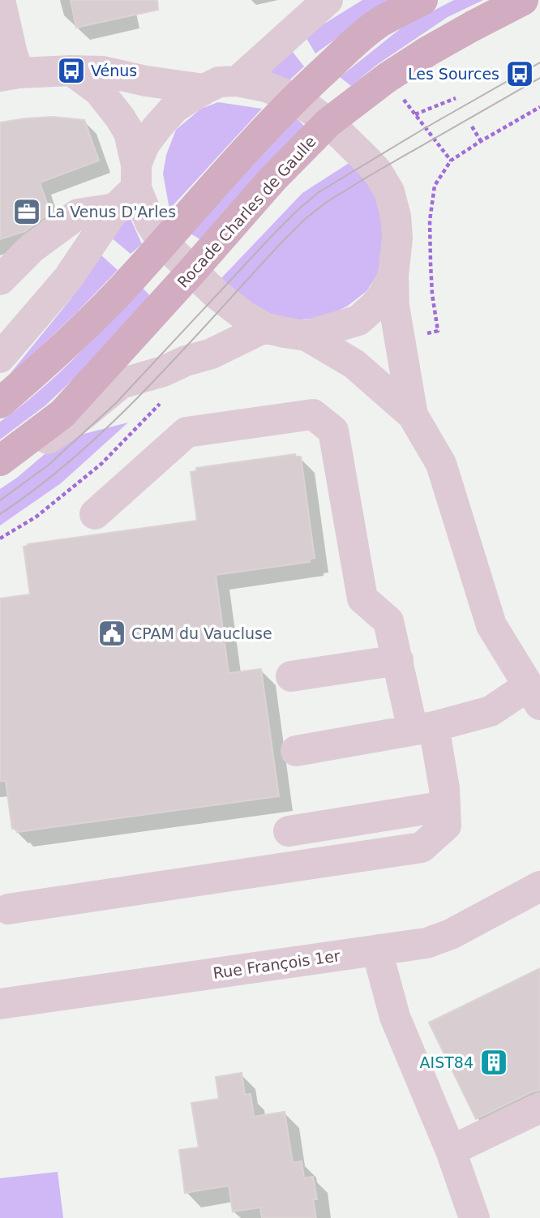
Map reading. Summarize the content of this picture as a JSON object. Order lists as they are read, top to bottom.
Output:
{
  "streets": {
    "main road": ["Rocade Charles de Gaulle"],
    "street": ["Rue François 1er"]
  },
  "places": {
    "bus stop": ["Vénus", "Les Sources"],
    "office": ["La Venus D'Arles"],
    "public building": ["CPAM du Vaucluse"],
    "building": ["AIST84"]
  }
}
